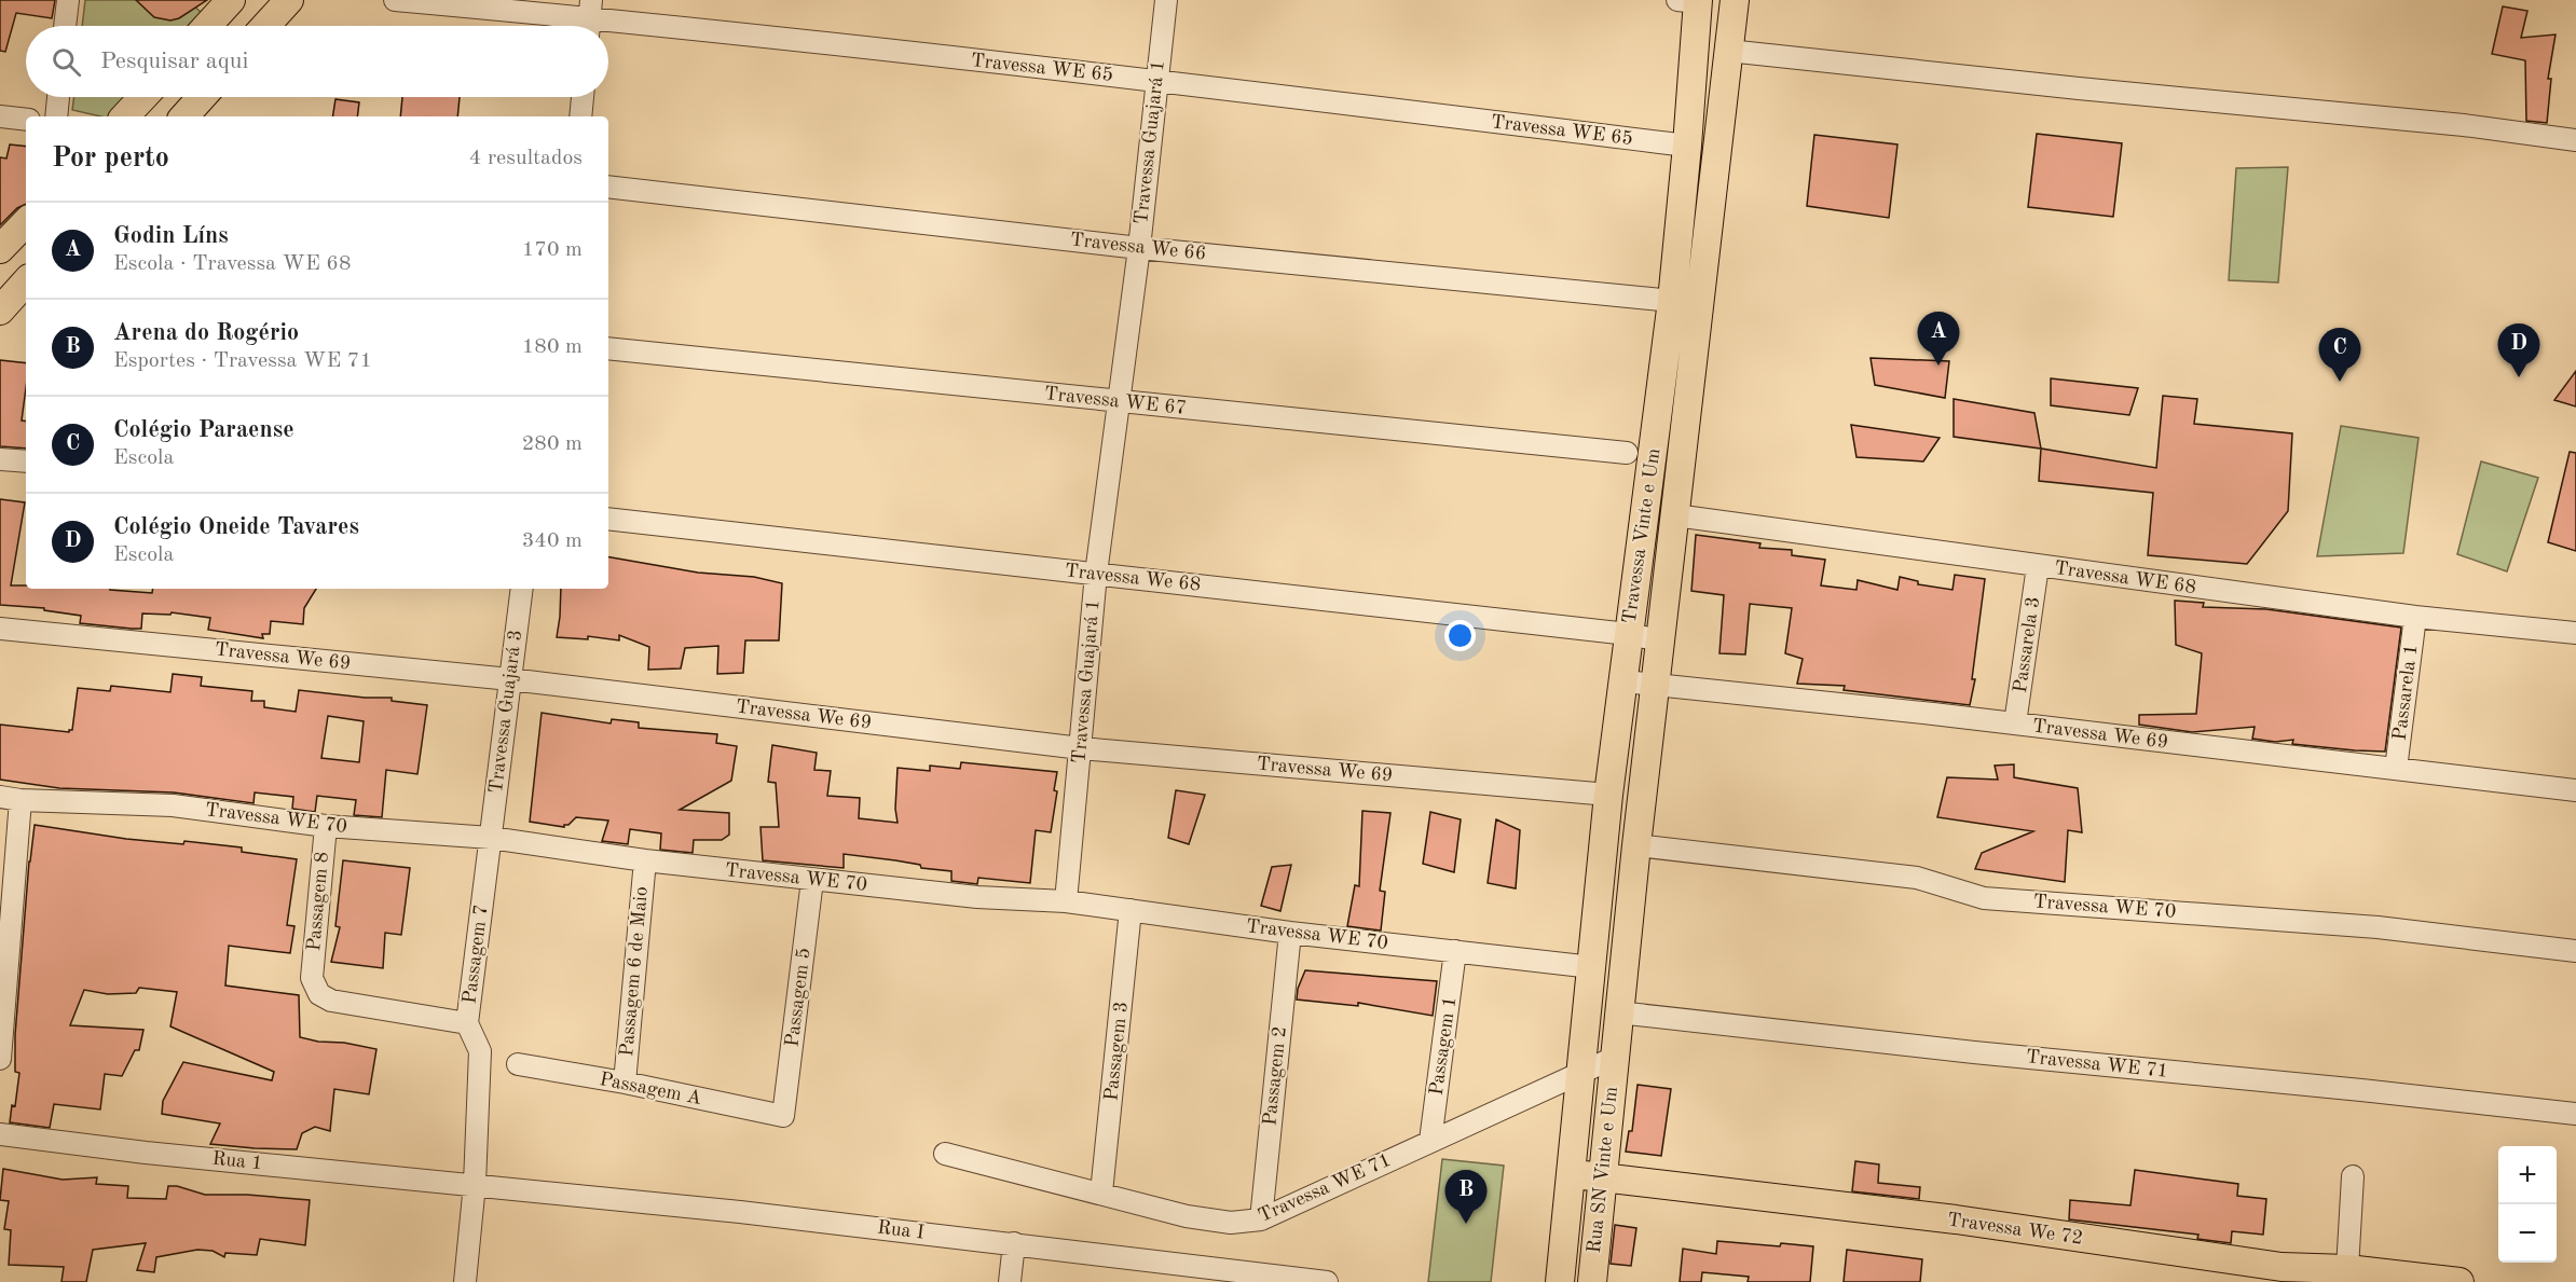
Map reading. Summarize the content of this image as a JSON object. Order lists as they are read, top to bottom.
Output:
{
  "streets": {
    "main road": ["Travessa Vinte e Um", "Rua SN Vinte e Um", "Travessa We 72"],
    "street": [
      "Travessa WE 65",
      "Travessa Guajará 1",
      "Travessa We 66",
      "Travessa WE 67",
      "Travessa We 68",
      "Travessa WE 68",
      "Passarela 3",
      "Travessa We 69",
      "Passarela 1",
      "Travessa Guajará 3",
      "Travessa WE 70",
      "Passagem 8",
      "Passagem 7",
      "Passagem 6 de Maio",
      "Passagem 5",
      "Passagem 1",
      "Passagem 3",
      "Travessa WE 71",
      "Passagem 2",
      "Passagem A",
      "Rua 1",
      "Rua I"
    ]
  },
  "crossings": [
    ["Travessa WE 65", "Travessa Guajará 1"],
    ["Travessa WE 65", "Travessa Vinte e Um"],
    ["Travessa Guajará 1", "Travessa We 66"],
    ["Travessa Guajará 1", "Travessa WE 67"],
    ["Travessa Guajará 1", "Travessa We 68"],
    ["Travessa Guajará 1", "Travessa We 69"],
    ["Travessa Guajará 1", "Travessa WE 70"],
    ["Travessa We 66", "Travessa Vinte e Um"],
    ["Travessa Vinte e Um", "Travessa We 68"],
    ["Travessa Vinte e Um", "Travessa WE 68"],
    ["Travessa Vinte e Um", "Travessa We 69"],
    ["Travessa Vinte e Um", "Travessa WE 70"],
    ["Travessa Vinte e Um", "Travessa WE 71"],
    ["Travessa Vinte e Um", "Rua SN Vinte e Um"],
    ["Travessa WE 68", "Passarela 3"],
    ["Travessa WE 68", "Passarela 1"],
    ["Passarela 3", "Travessa We 69"],
    ["Travessa We 69", "Passarela 1"],
    ["Travessa We 69", "Travessa Guajará 3"],
    ["Travessa Guajará 3", "Travessa WE 70"],
    ["Travessa Guajará 3", "Passagem 7"],
    ["Travessa WE 70", "Passagem 8"],
    ["Travessa WE 70", "Passagem 7"],
    ["Travessa WE 70", "Passagem 6 de Maio"],
    ["Travessa WE 70", "Passagem 5"],
    ["Travessa WE 70", "Passagem 1"],
    ["Travessa WE 70", "Passagem 3"],
    ["Travessa WE 70", "Passagem 2"],
    ["Passagem 8", "Passagem 7"],
    ["Passagem 7", "Rua 1"],
    ["Passagem 7", "Rua I"],
    ["Passagem 6 de Maio", "Passagem A"],
    ["Passagem 5", "Passagem A"],
    ["Passagem 1", "Travessa WE 71"],
    ["Passagem 3", "Travessa WE 71"],
    ["Travessa WE 71", "Passagem 2"],
    ["Travessa WE 71", "Rua SN Vinte e Um"],
    ["Rua 1", "Rua I"],
    ["Rua SN Vinte e Um", "Travessa We 72"]
  ],
  "page": {
    "search": "Pesquisar aqui",
    "heading": ["Por perto", "4 resultados"],
    "list": [
      {
        "mark": "A",
        "name": "Godin Líns",
        "note": "Escola · Travessa WE 68",
        "value": "170 m"
      },
      {
        "mark": "B",
        "name": "Arena do Rogério",
        "note": "Esportes · Travessa WE 71",
        "value": "180 m"
      },
      {
        "mark": "C",
        "name": "Colégio Paraense",
        "note": "Escola",
        "value": "280 m"
      },
      {
        "mark": "D",
        "name": "Colégio Oneide Tavares",
        "note": "Escola",
        "value": "340 m"
      }
    ],
    "pins": [
      "A",
      "D",
      "C",
      "B"
    ],
    "map_buttons": ["+", "−"]
  }
}
